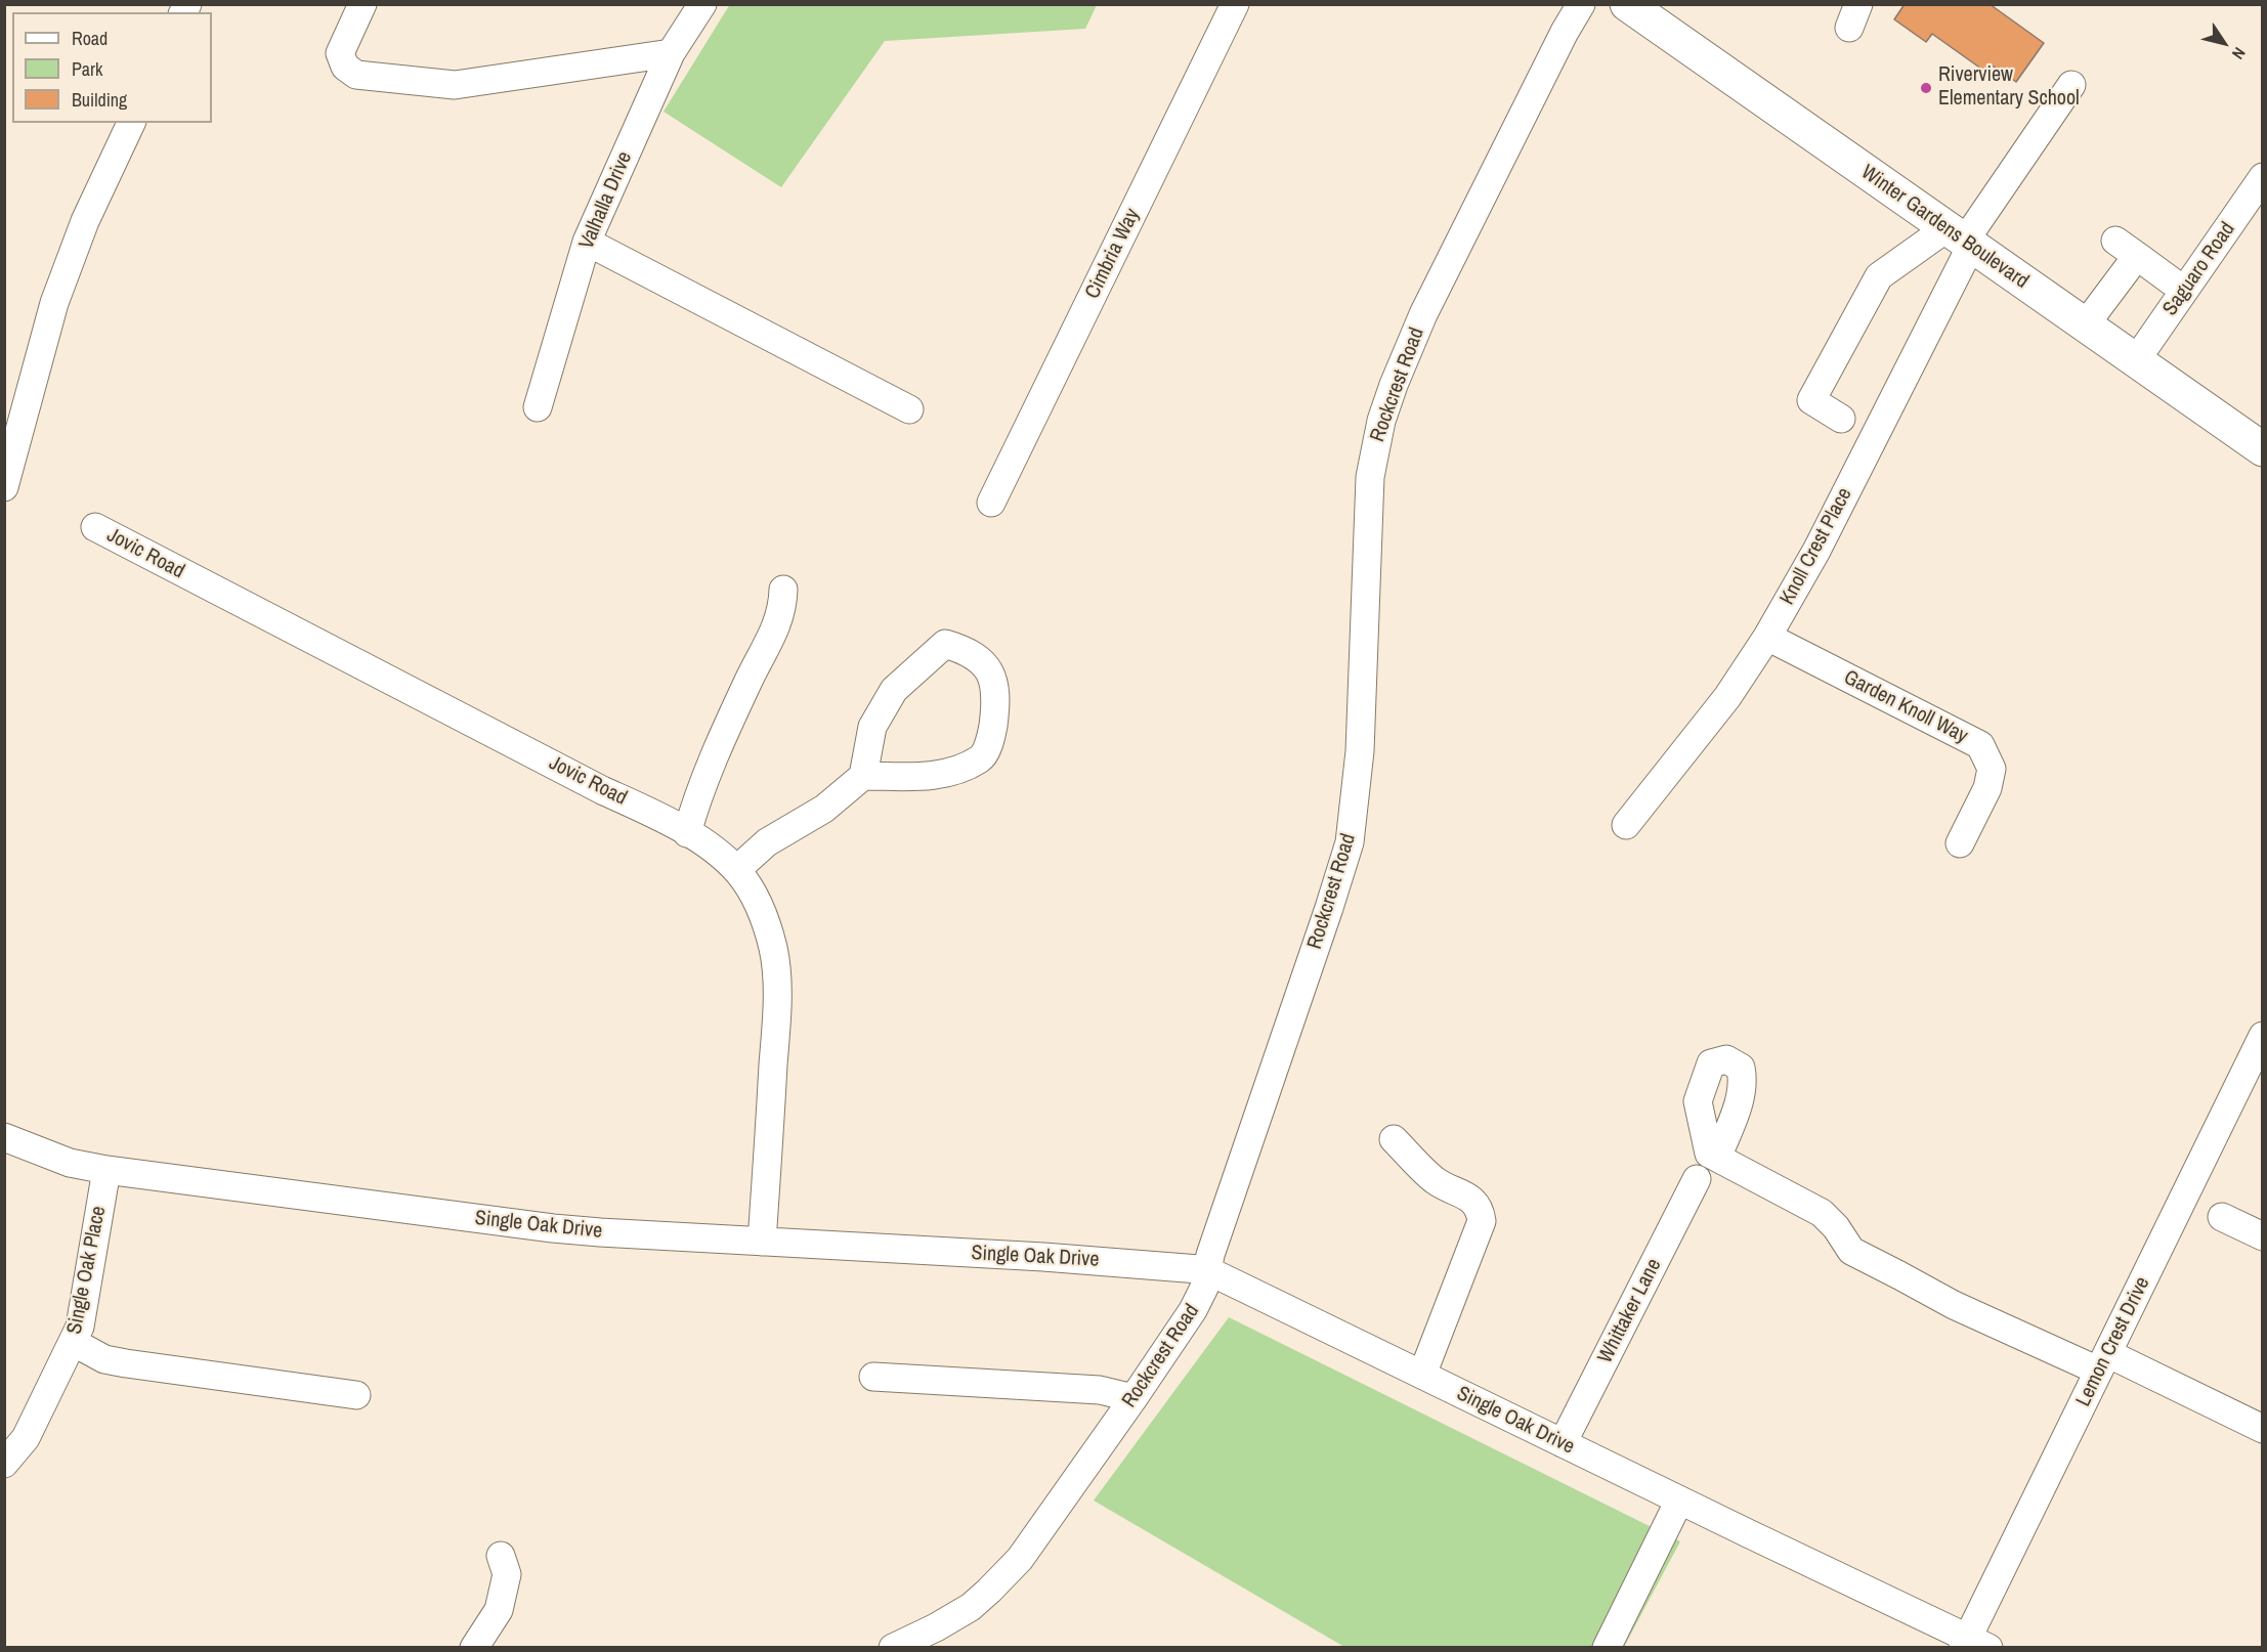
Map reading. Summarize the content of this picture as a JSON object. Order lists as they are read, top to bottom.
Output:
{
  "streets": {
    "main road": ["Winter Gardens Boulevard"],
    "street": [
      "Valhalla Drive",
      "Cimbria Way",
      "Saguaro Road",
      "Rockcrest Road",
      "Knoll Crest Place",
      "Jovic Road",
      "Garden Knoll Way",
      "Single Oak Drive",
      "Single Oak Place",
      "Whittaker Lane",
      "Lemon Crest Drive"
    ]
  },
  "crossings": [
    ["Winter Gardens Boulevard", "Saguaro Road"],
    ["Winter Gardens Boulevard", "Knoll Crest Place"],
    ["Rockcrest Road", "Single Oak Drive"],
    ["Knoll Crest Place", "Garden Knoll Way"],
    ["Jovic Road", "Single Oak Drive"],
    ["Single Oak Drive", "Single Oak Place"],
    ["Single Oak Drive", "Whittaker Lane"],
    ["Single Oak Drive", "Lemon Crest Drive"]
  ],
  "places": ["Riverview Elementary School"],
  "legend": ["Road", "Park", "Building"],
  "north": "bottom right"
}
